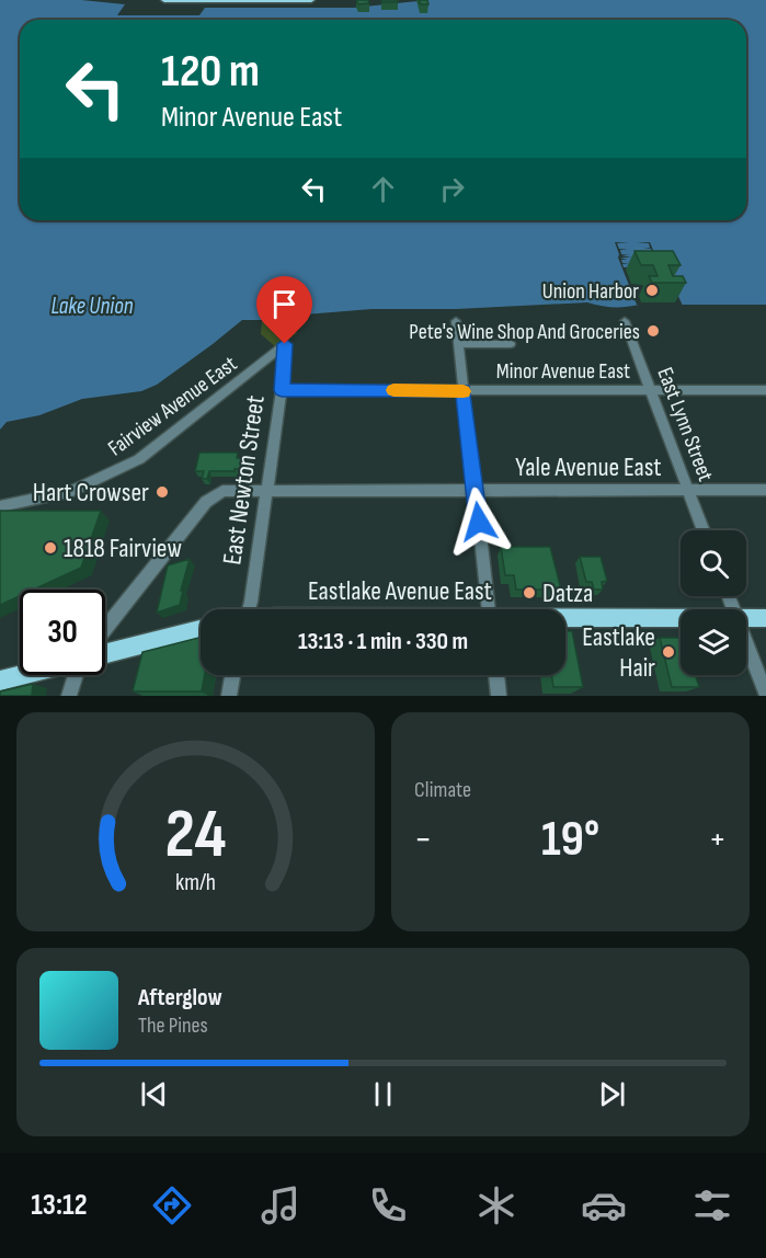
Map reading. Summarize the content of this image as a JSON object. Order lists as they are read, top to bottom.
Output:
{
  "streets": {
    "main road": ["Eastlake Avenue East"],
    "street": [
      "Minor Avenue East",
      "Fairview Avenue East",
      "East Lynn Street",
      "Yale Avenue East",
      "East Newton Street"
    ]
  },
  "crossings": [
    ["Minor Avenue East", "East Lynn Street"],
    ["Minor Avenue East", "East Newton Street"],
    ["Fairview Avenue East", "East Newton Street"],
    ["East Lynn Street", "Yale Avenue East"],
    ["Yale Avenue East", "East Newton Street"]
  ],
  "water": ["Lake Union"],
  "places": [
    "Union Harbor",
    "Pete's Wine Shop And Groceries",
    "Hart Crowser",
    "1818 Fairview",
    "Datza",
    "Eastlake Hair"
  ],
  "page": {
    "turn": ["120 m", "Minor Avenue East"],
    "limit": "30",
    "trip": "13:13 · 1 min · 330 m",
    "tile": "Climate",
    "heat": ["−", "19°", "+"],
    "song": ["Afterglow", "The Pines"],
    "tabs": "13:12",
    "gauge": ["24", "km/h"]
  }
}
